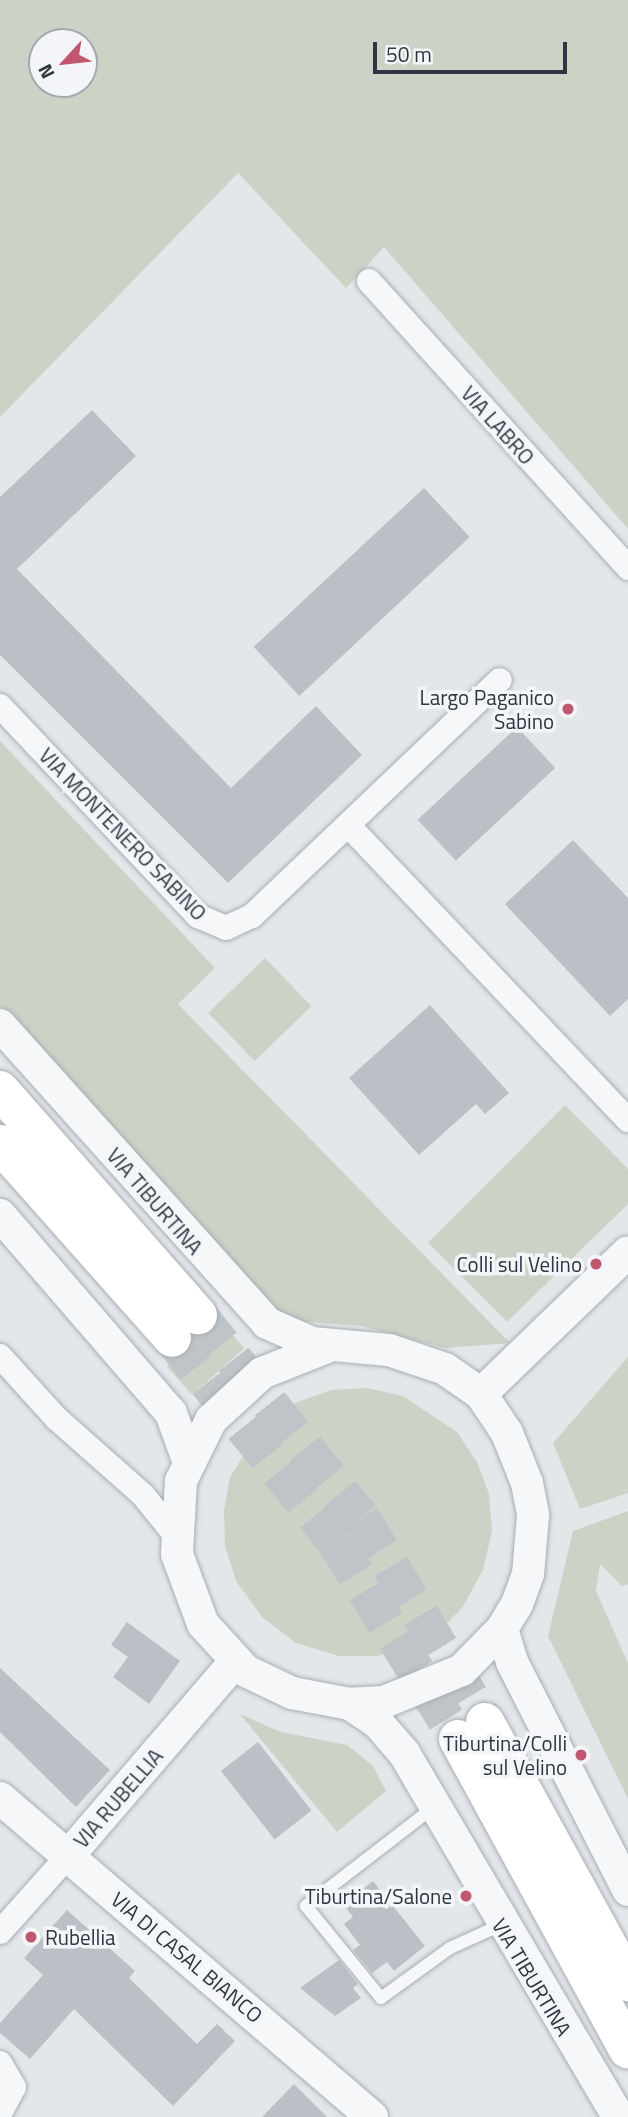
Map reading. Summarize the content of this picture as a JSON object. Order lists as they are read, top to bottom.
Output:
{
  "streets": {
    "main road": ["VIA TIBURTINA"],
    "street": [
      "VIA LABRO",
      "VIA MONTENERO SABINO",
      "VIA RUBELLIA",
      "VIA DI CASAL BIANCO"
    ]
  },
  "crossings": [
    ["VIA TIBURTINA", "VIA RUBELLIA"],
    ["VIA RUBELLIA", "VIA DI CASAL BIANCO"]
  ],
  "places": [
    "Largo Paganico Sabino",
    "Colli sul Velino",
    "Tiburtina/Colli sul Velino",
    "Tiburtina/Salone",
    "Rubellia"
  ],
  "scale_bar": "50 m",
  "north": "bottom left"
}
